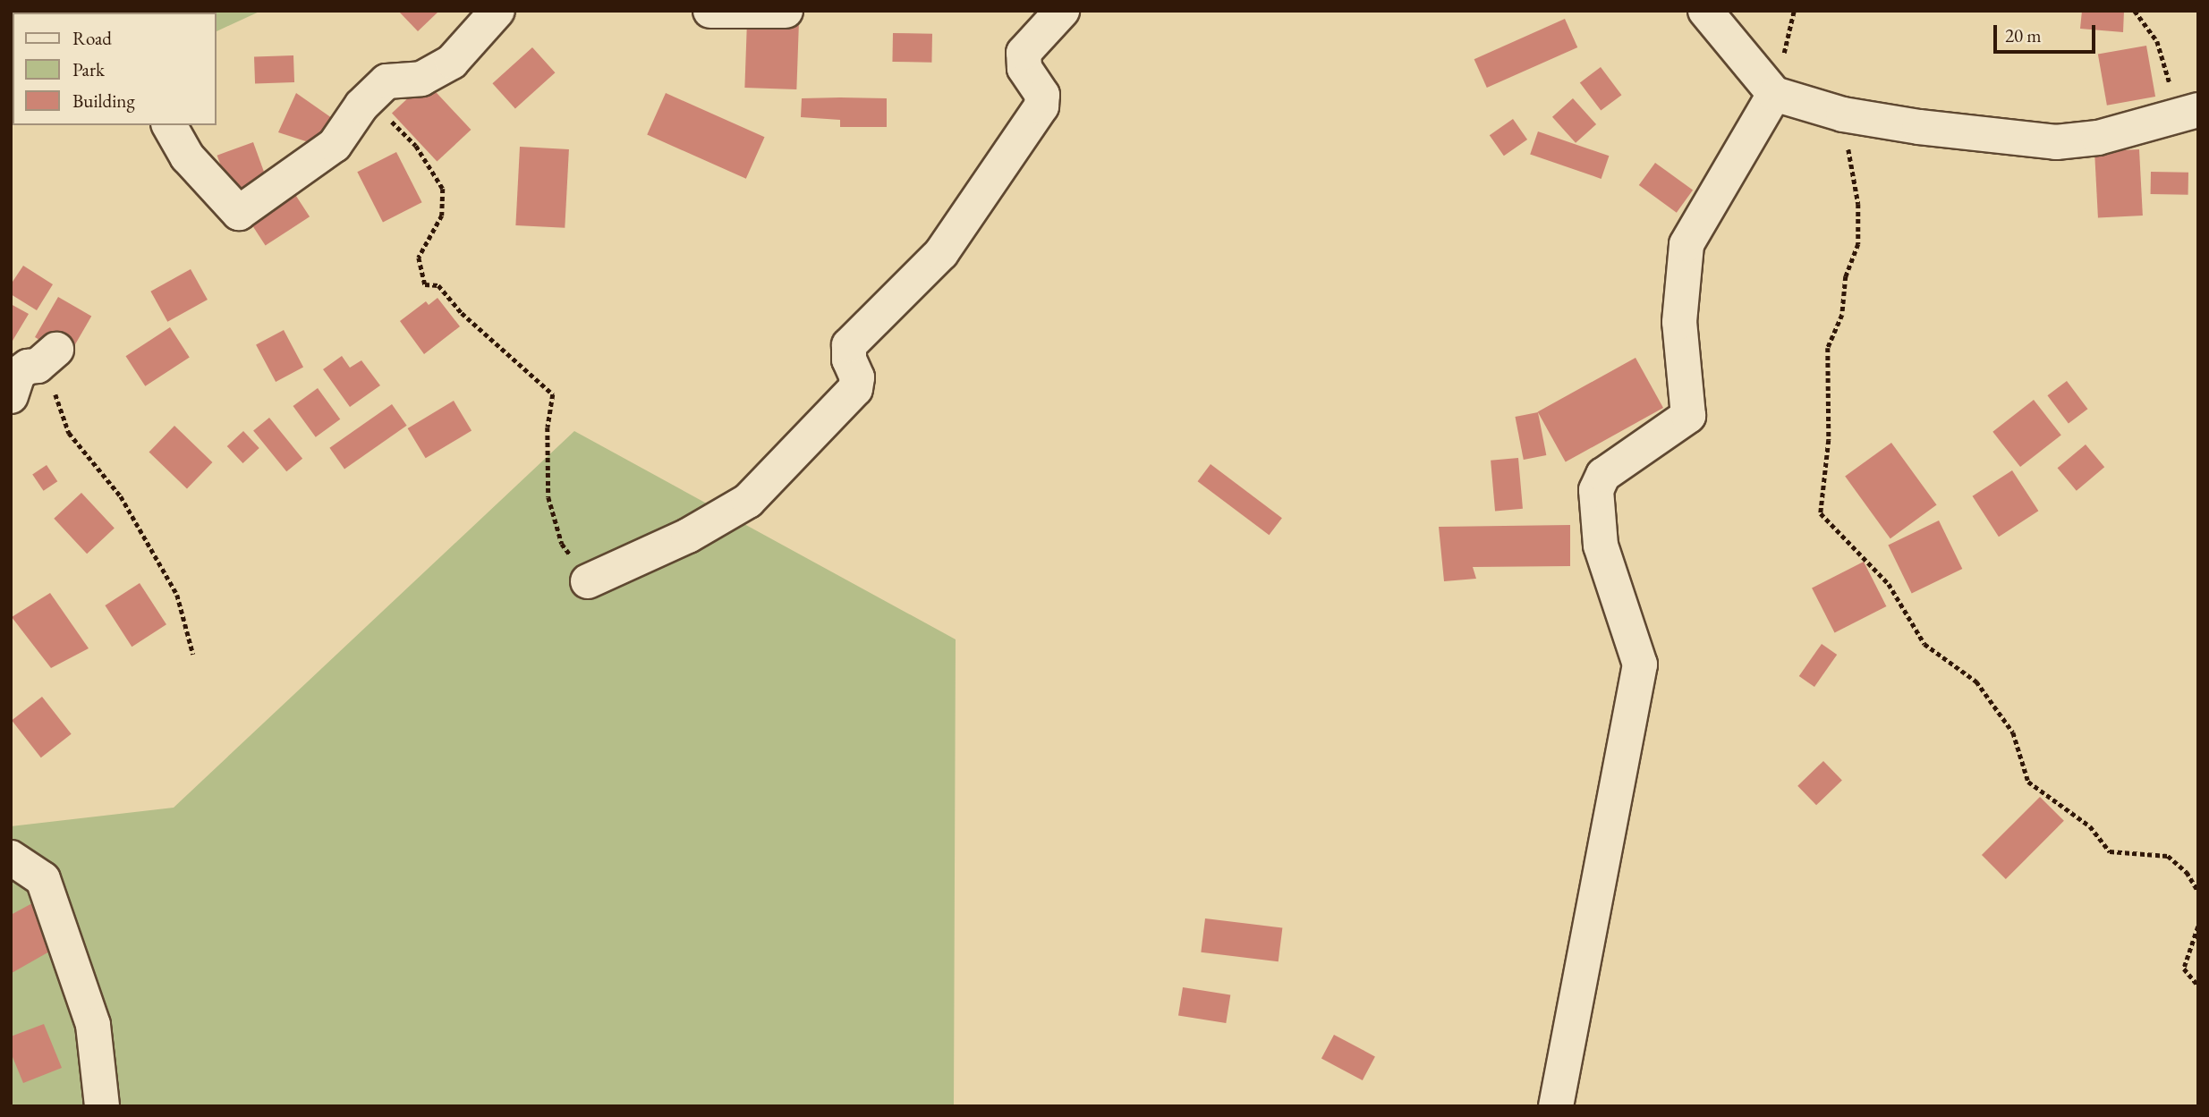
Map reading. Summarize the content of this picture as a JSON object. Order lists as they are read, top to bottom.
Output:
{
  "legend": ["Road", "Park", "Building"],
  "scale_bar": "20 m"
}
